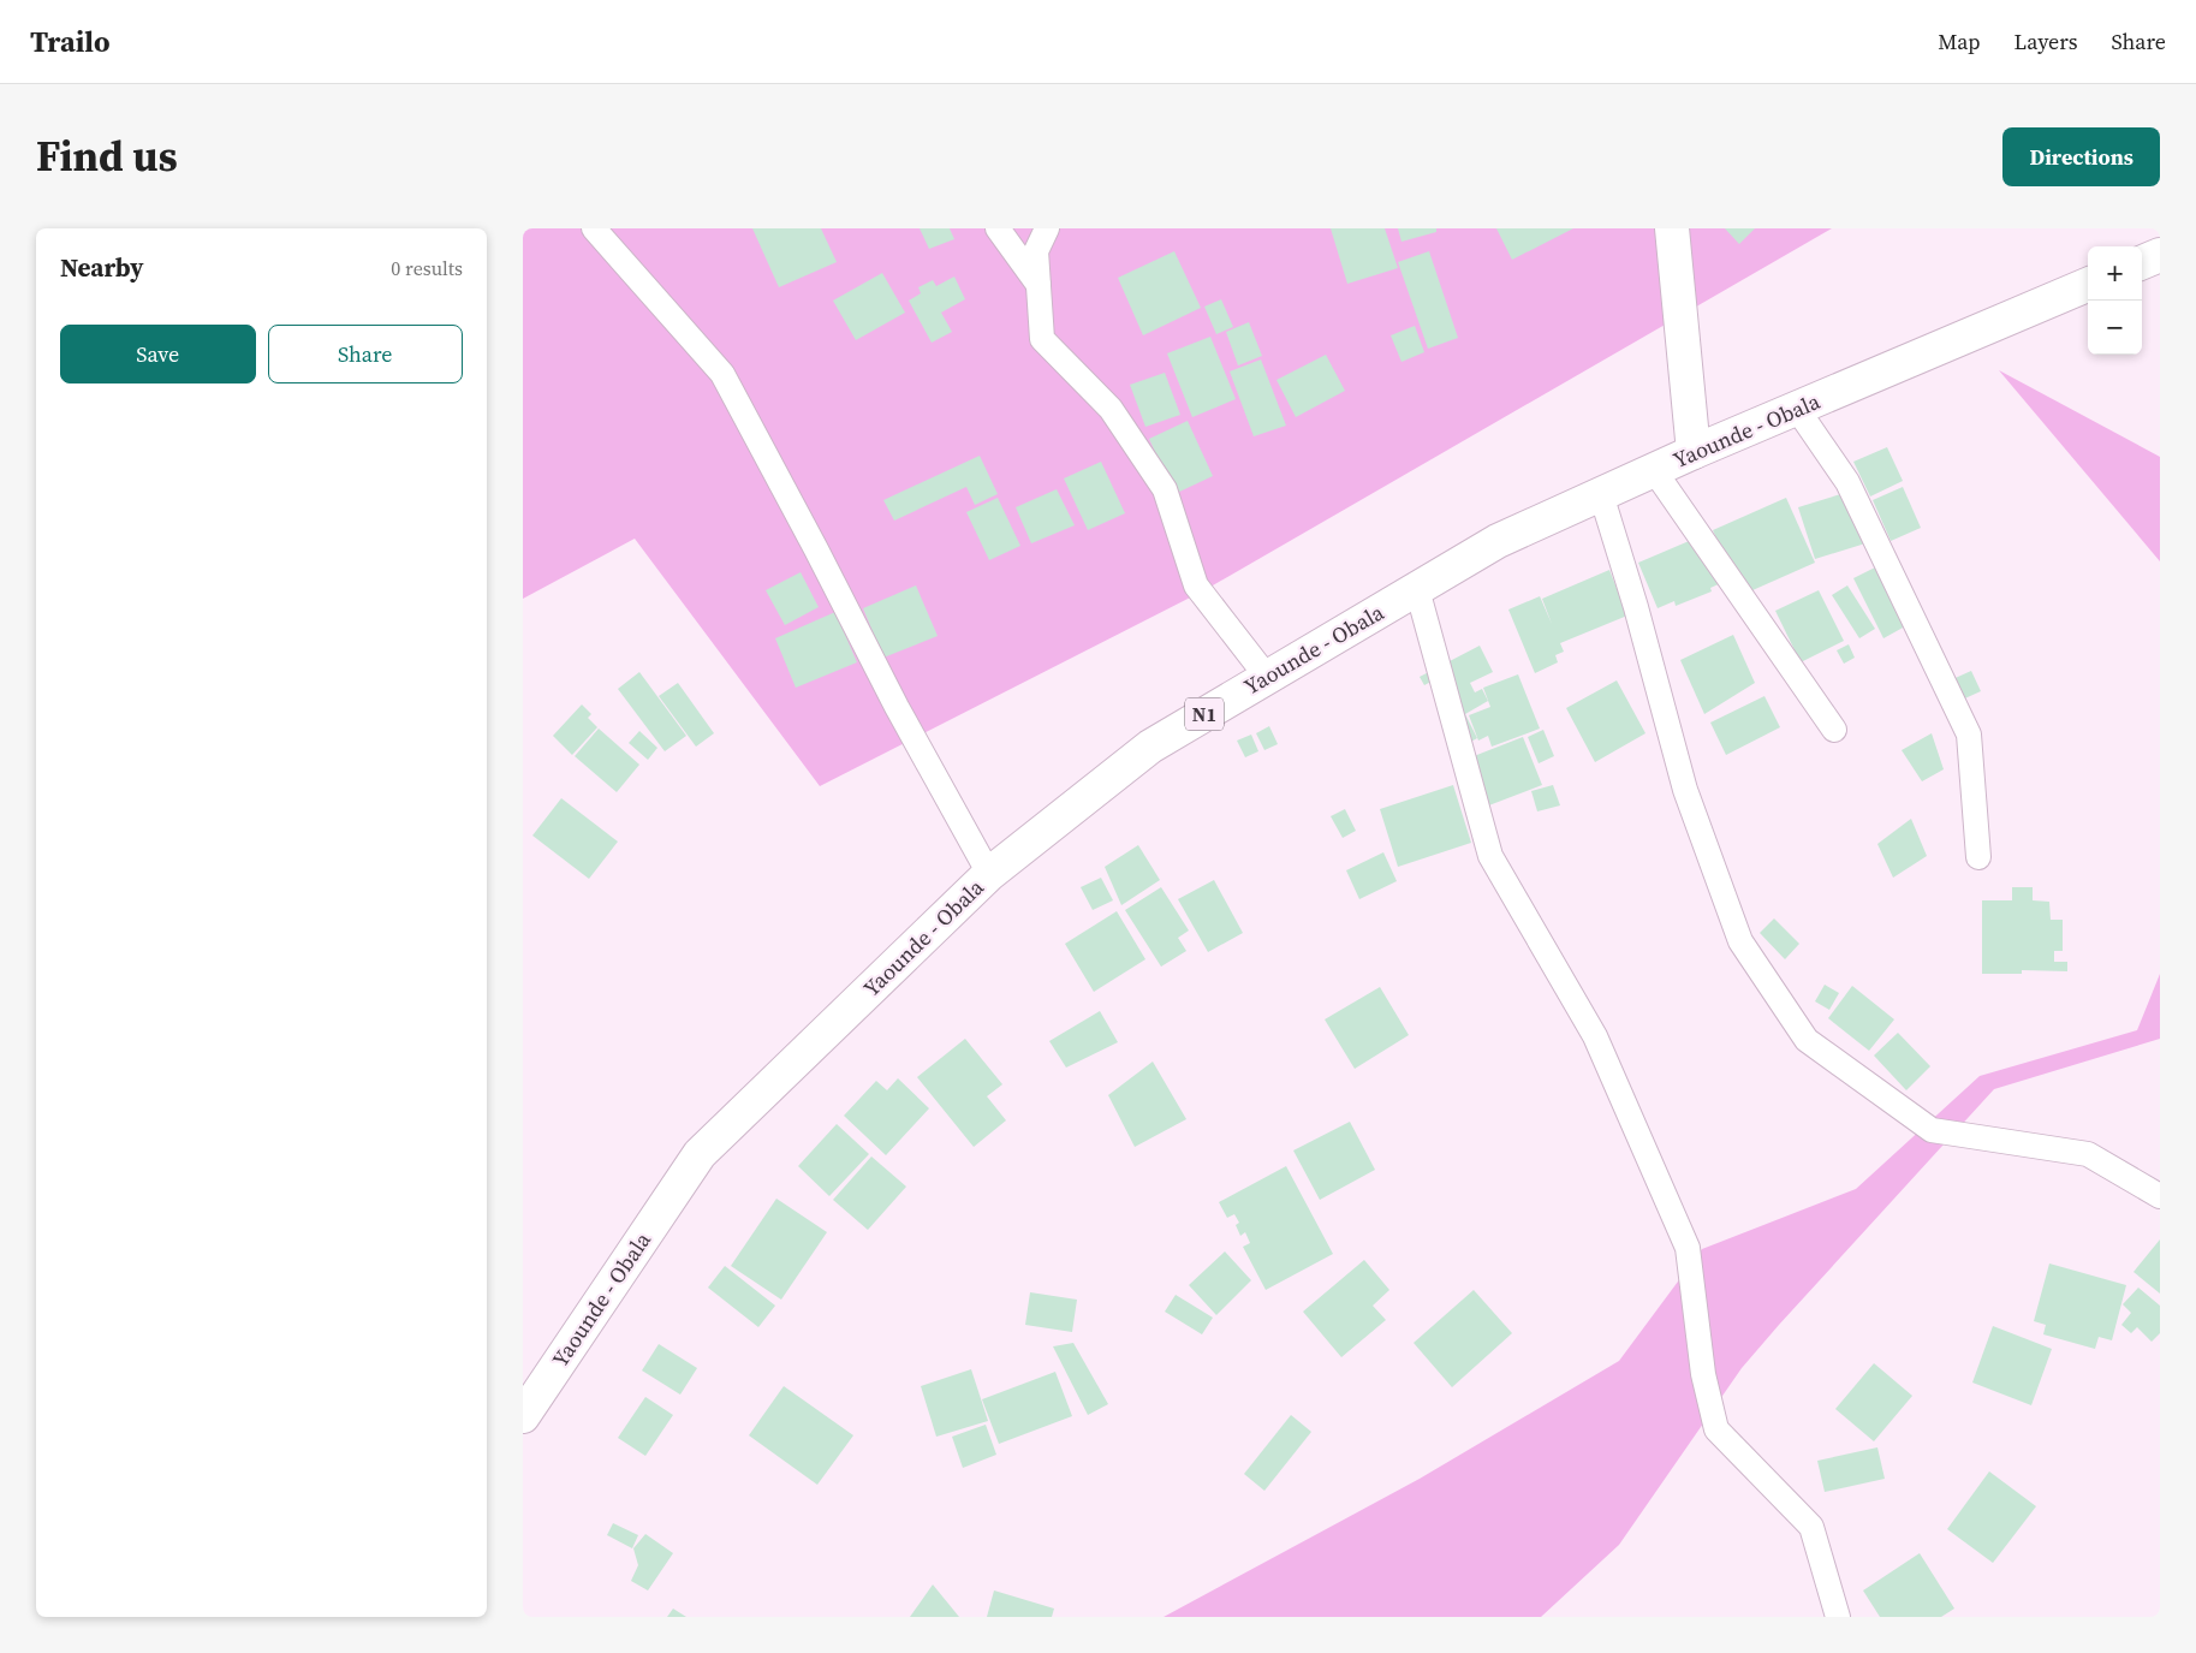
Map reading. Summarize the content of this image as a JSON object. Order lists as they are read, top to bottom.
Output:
{
  "streets": {
    "main road": ["Yaounde - Obala", "N1"]
  },
  "page": {
    "header": "Trailo",
    "nav": ["Map", "Layers", "Share"],
    "title": "Find us",
    "buttons": [
      "Directions",
      ["Save", "Share"]
    ],
    "heading": ["Nearby", "0 results"],
    "map_buttons": ["+", "−"]
  }
}
